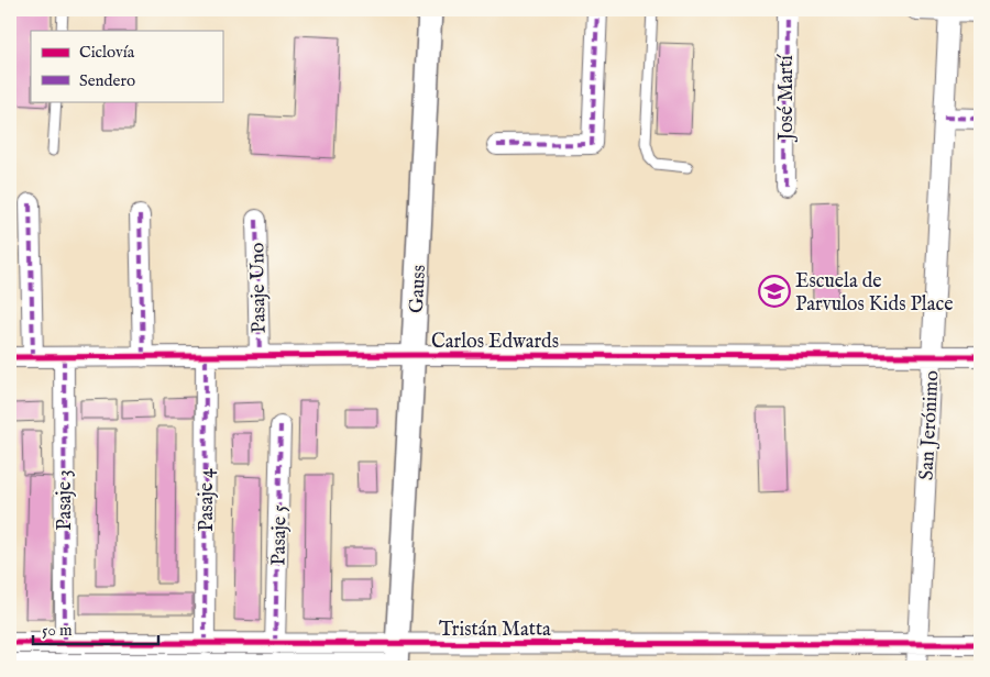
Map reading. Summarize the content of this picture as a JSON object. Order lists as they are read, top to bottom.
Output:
{
  "streets": {
    "street": [
      "José Martí",
      "Pasaje Uno",
      "Gauss",
      "Carlos Edwards",
      "San Jerónimo",
      "Pasaje 3",
      "Pasaje 4",
      "Pasaje 5",
      "Tristán Matta"
    ]
  },
  "crossings": [
    ["Pasaje Uno", "Carlos Edwards"],
    ["Gauss", "Carlos Edwards"],
    ["Gauss", "Tristán Matta"],
    ["Carlos Edwards", "San Jerónimo"],
    ["Carlos Edwards", "Pasaje 3"],
    ["Carlos Edwards", "Pasaje 4"],
    ["San Jerónimo", "Tristán Matta"],
    ["Pasaje 3", "Tristán Matta"],
    ["Pasaje 4", "Tristán Matta"],
    ["Pasaje 5", "Tristán Matta"]
  ],
  "places": {
    "school or university": ["Escuela de Parvulos Kids Place"]
  },
  "legend": ["Ciclovía", "Sendero"],
  "scale_bar": "50 m"
}
